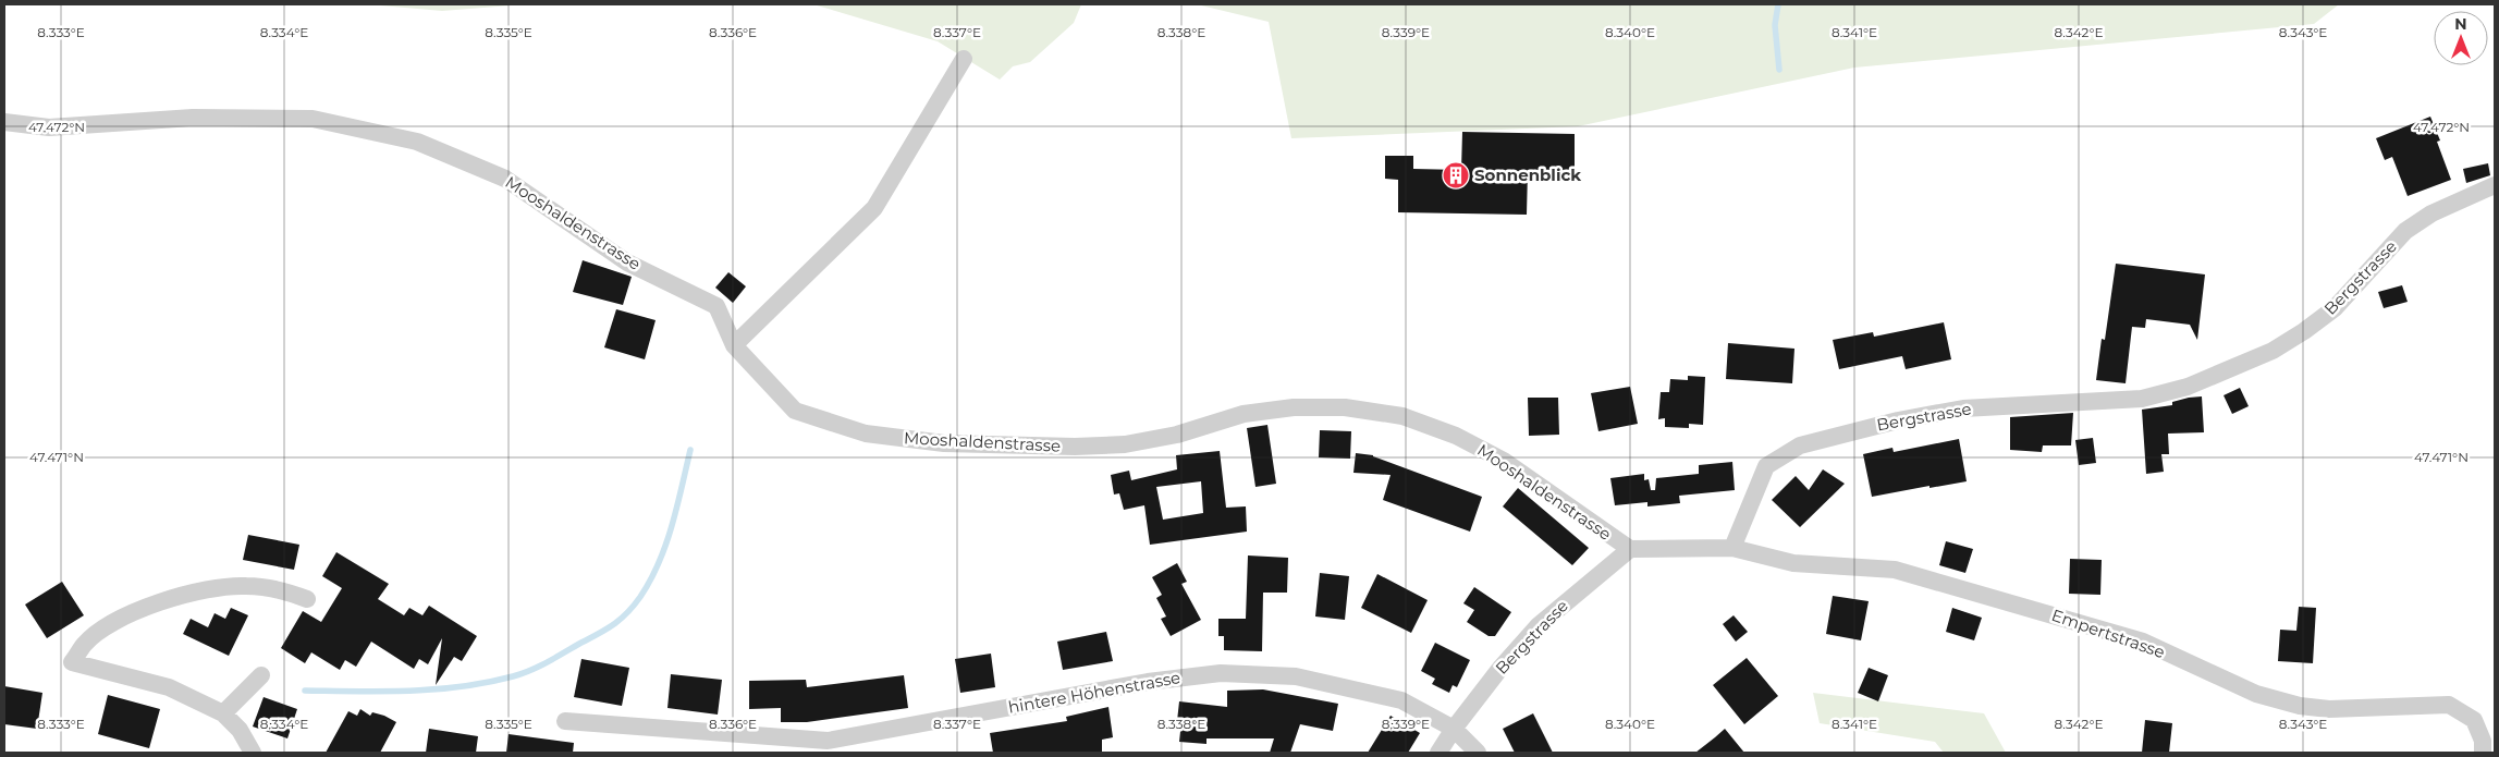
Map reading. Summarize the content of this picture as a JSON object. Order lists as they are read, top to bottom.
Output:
{
  "streets": {
    "street": [
      "Mooshaldenstrasse",
      "Bergstrasse",
      "Empertstrasse",
      "hintere Höhenstrasse"
    ]
  },
  "crossings": [
    ["Mooshaldenstrasse", "Bergstrasse"],
    ["Bergstrasse", "Empertstrasse"],
    ["Bergstrasse", "hintere Höhenstrasse"]
  ],
  "places": {
    "building": ["Sonnenblick"]
  },
  "north": "top",
  "coordinates": [
    "8.333°E",
    "8.334°E",
    "8.335°E",
    "8.336°E",
    "8.337°E",
    "8.338°E",
    "8.339°E",
    "8.340°E",
    "8.341°E",
    "8.342°E",
    "8.343°E",
    "47.472°N",
    "47.471°N"
  ]
}
